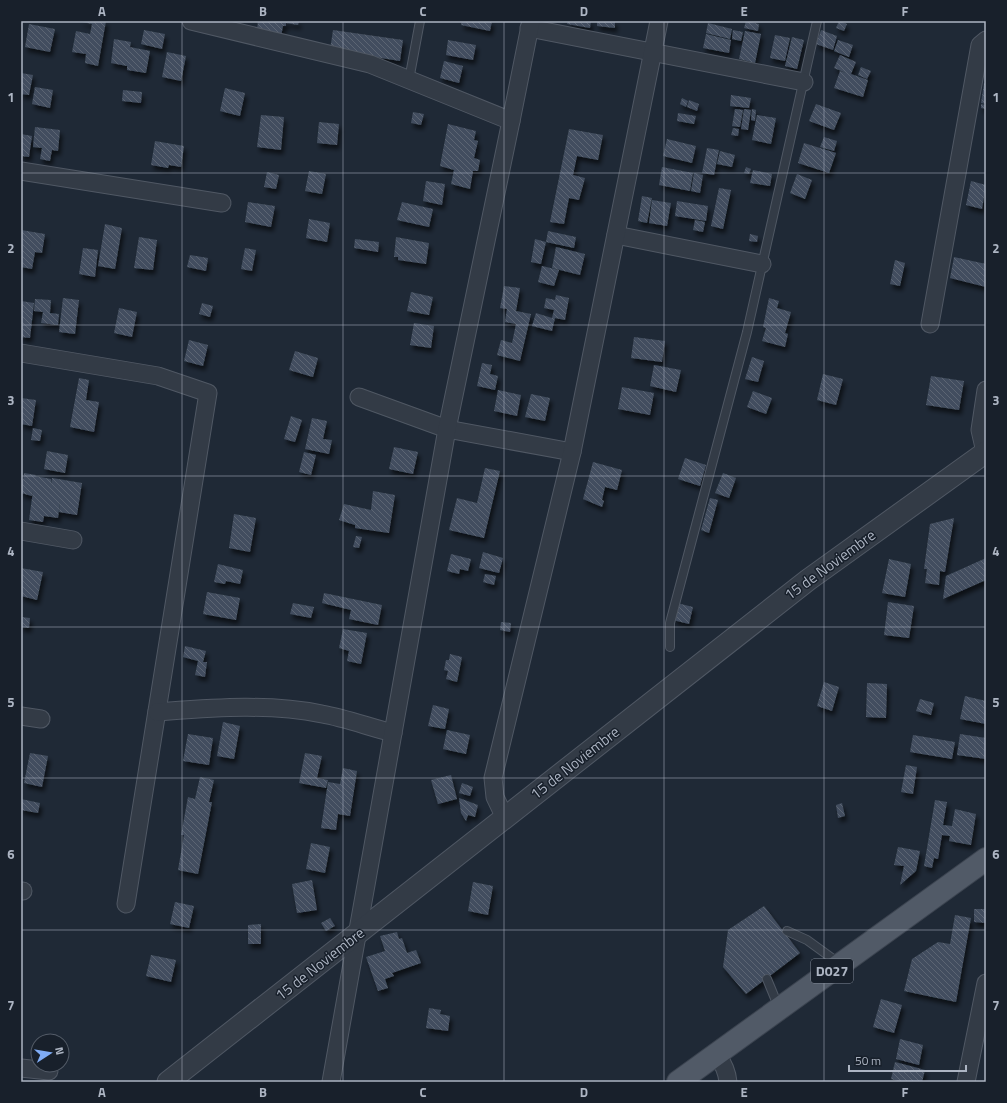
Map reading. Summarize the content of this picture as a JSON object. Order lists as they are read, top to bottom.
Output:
{
  "streets": {
    "main road": ["D027"],
    "street": ["15 de Noviembre"]
  },
  "scale_bar": "50 m",
  "north": "right",
  "grid": {
    "columns": [
      "A",
      "B",
      "C",
      "D",
      "E",
      "F"
    ],
    "rows": [
      "1",
      "2",
      "3",
      "4",
      "5",
      "6",
      "7"
    ]
  }
}
